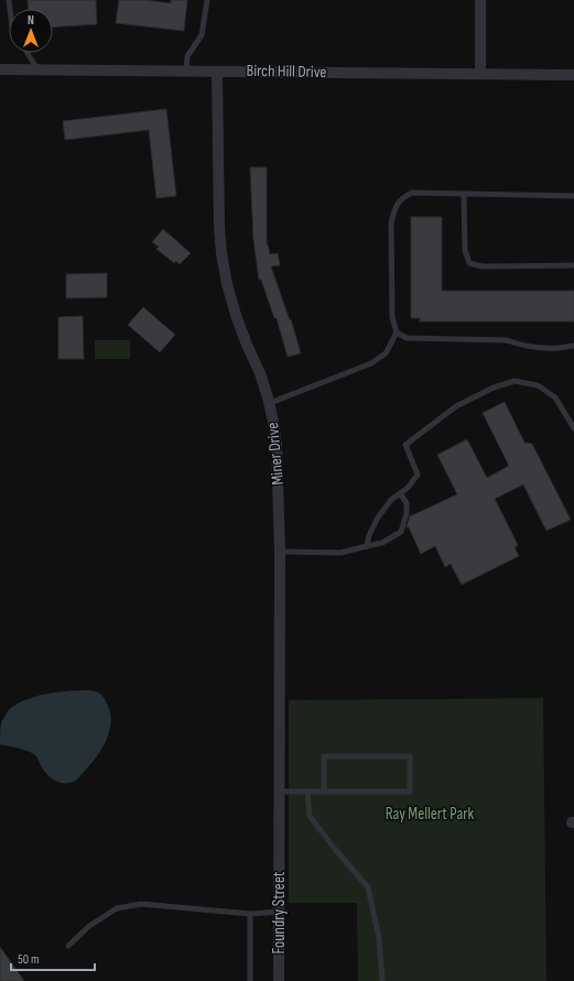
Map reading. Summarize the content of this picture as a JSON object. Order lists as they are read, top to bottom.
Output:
{
  "streets": {
    "street": ["Birch Hill Drive", "Miner Drive", "Foundry Street"]
  },
  "crossings": [
    ["Birch Hill Drive", "Miner Drive"],
    ["Miner Drive", "Foundry Street"]
  ],
  "parks": ["Ray Mellert Park"],
  "scale_bar": "50 m",
  "north": "top"
}
